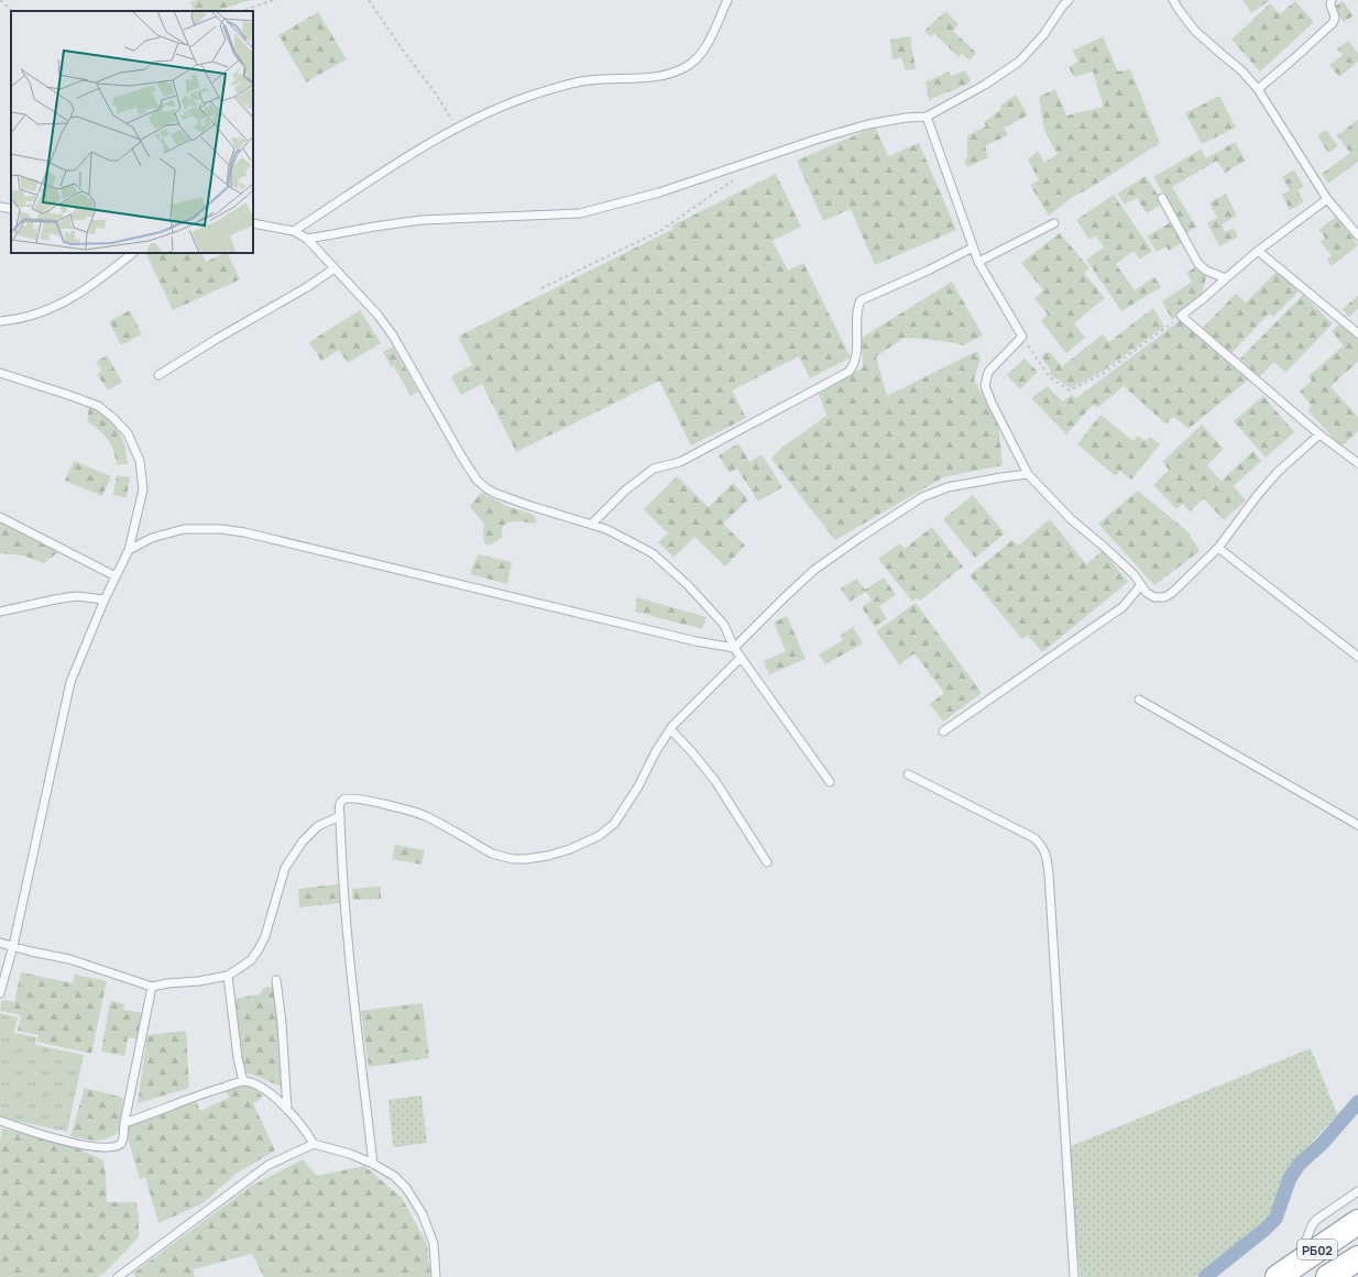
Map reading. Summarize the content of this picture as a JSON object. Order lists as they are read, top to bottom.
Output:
{
  "streets": {
    "highway": ["РБ02"]
  }
}
